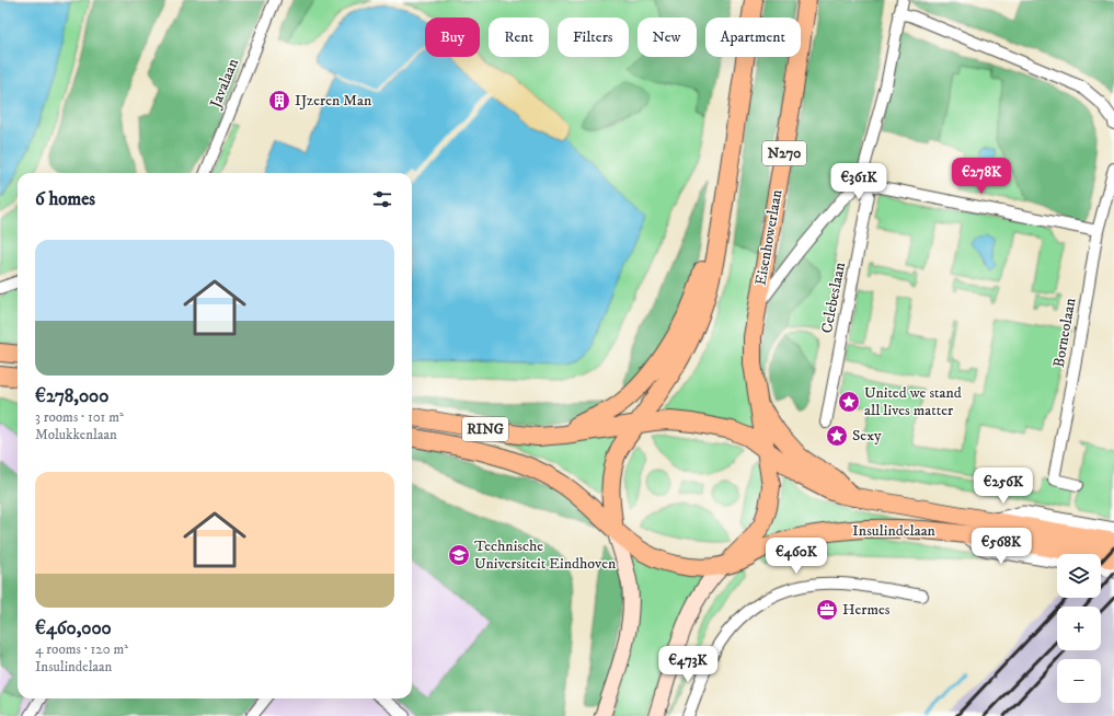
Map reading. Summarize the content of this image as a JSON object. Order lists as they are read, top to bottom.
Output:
{
  "streets": {
    "main road": [
      "N270",
      "Eisenhowerlaan",
      "RING",
      "Insulindelaan"
    ],
    "street": ["Javalaan", "Celebeslaan", "Borneolaan"]
  },
  "crossings": [
    ["Eisenhowerlaan", "RING"],
    ["Eisenhowerlaan", "Insulindelaan"],
    ["RING", "Insulindelaan"]
  ],
  "places": {
    "building": ["IJzeren Man"],
    "place": ["United we stand all lives matter", "Sexy"],
    "school or university": ["Technische Universiteit Eindhoven"],
    "office": ["Hermes"]
  },
  "page": {
    "chip": [
      "Buy",
      "Rent",
      "Filters",
      "New",
      "Apartment"
    ],
    "price": [
      "€278K",
      "€361K",
      "€256K",
      "€568K",
      "€460K",
      "€473K"
    ],
    "heading": "6 homes",
    "list": [
      {
        "name": "€278,000",
        "note": "3 rooms · 101 m² · Molukkenlaan"
      },
      {
        "name": "€460,000",
        "note": "4 rooms · 120 m² · Insulindelaan"
      }
    ],
    "map_buttons": ["+", "−"]
  }
}
